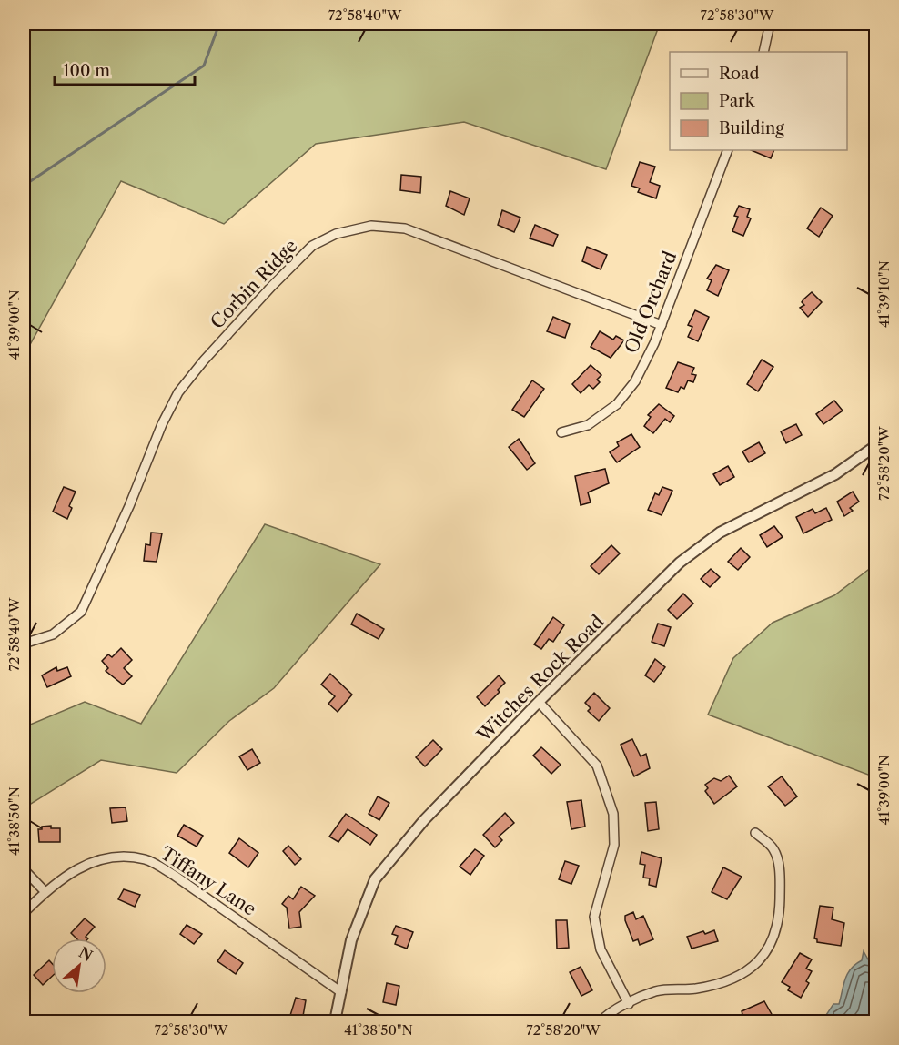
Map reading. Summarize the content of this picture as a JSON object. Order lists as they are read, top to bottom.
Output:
{
  "streets": {
    "street": [
      "Corbin Ridge",
      "Old Orchard",
      "Witches Rock Road",
      "Tiffany Lane"
    ]
  },
  "crossings": [
    ["Corbin Ridge", "Old Orchard"],
    ["Witches Rock Road", "Tiffany Lane"]
  ],
  "legend": ["Road", "Park", "Building"],
  "scale_bar": "100 m",
  "north": "top right",
  "coordinates": [
    "72°58'40\"W",
    "72°58'30\"W",
    "41°39'10\"N",
    "41°39'00\"N",
    "72°58'20\"W",
    "41°38'50\"N"
  ]
}
